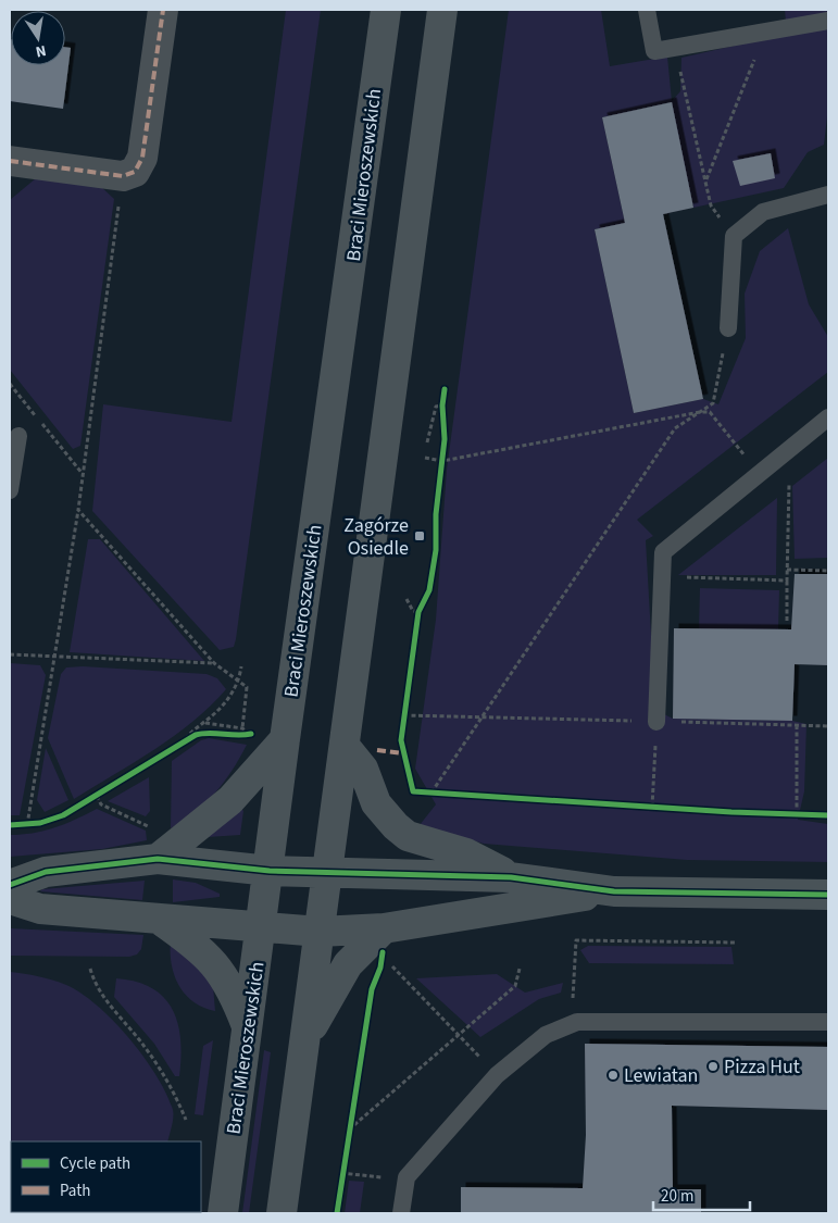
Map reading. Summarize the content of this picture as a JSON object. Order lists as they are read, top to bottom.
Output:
{
  "streets": {
    "main road": ["Braci Mieroszewskich"]
  },
  "places": {
    "transit": ["Zagórze Osiedle"],
    "other": ["Pizza Hut", "Lewiatan"]
  },
  "legend": ["Cycle path", "Path"],
  "scale_bar": "20 m",
  "north": "bottom"
}
